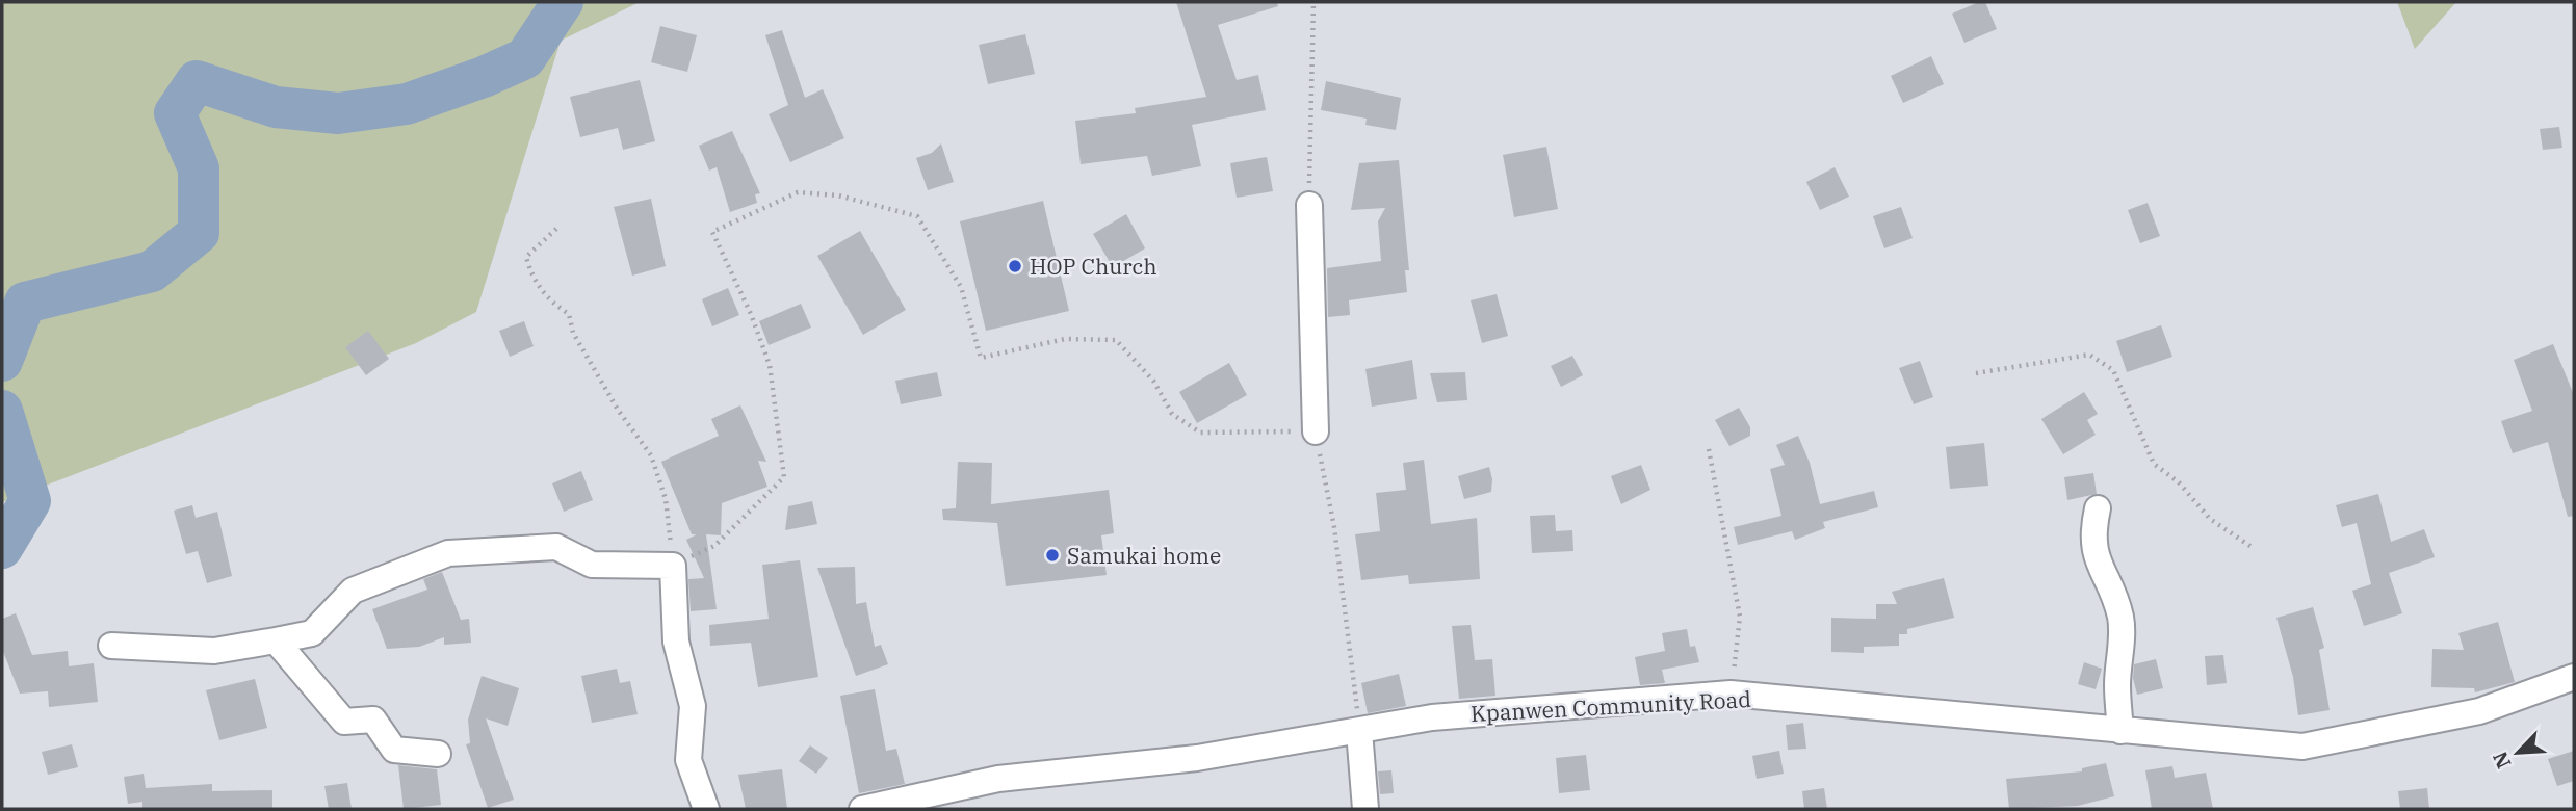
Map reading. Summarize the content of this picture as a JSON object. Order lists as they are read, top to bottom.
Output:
{
  "streets": {
    "street": ["Kpanwen Community Road"]
  },
  "places": ["HOP Church", "Samukai home"],
  "north": "bottom left"
}
